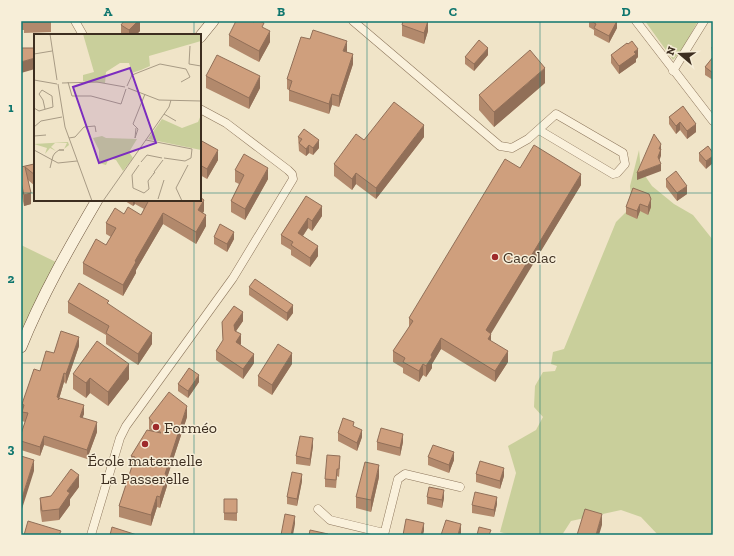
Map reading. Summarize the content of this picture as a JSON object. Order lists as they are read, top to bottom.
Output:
{
  "places": ["Cacolac", "Forméo", "École maternelle La Passerelle"],
  "north": "left",
  "grid": {
    "columns": [
      "A",
      "B",
      "C",
      "D"
    ],
    "rows": ["1", "2", "3"]
  }
}
